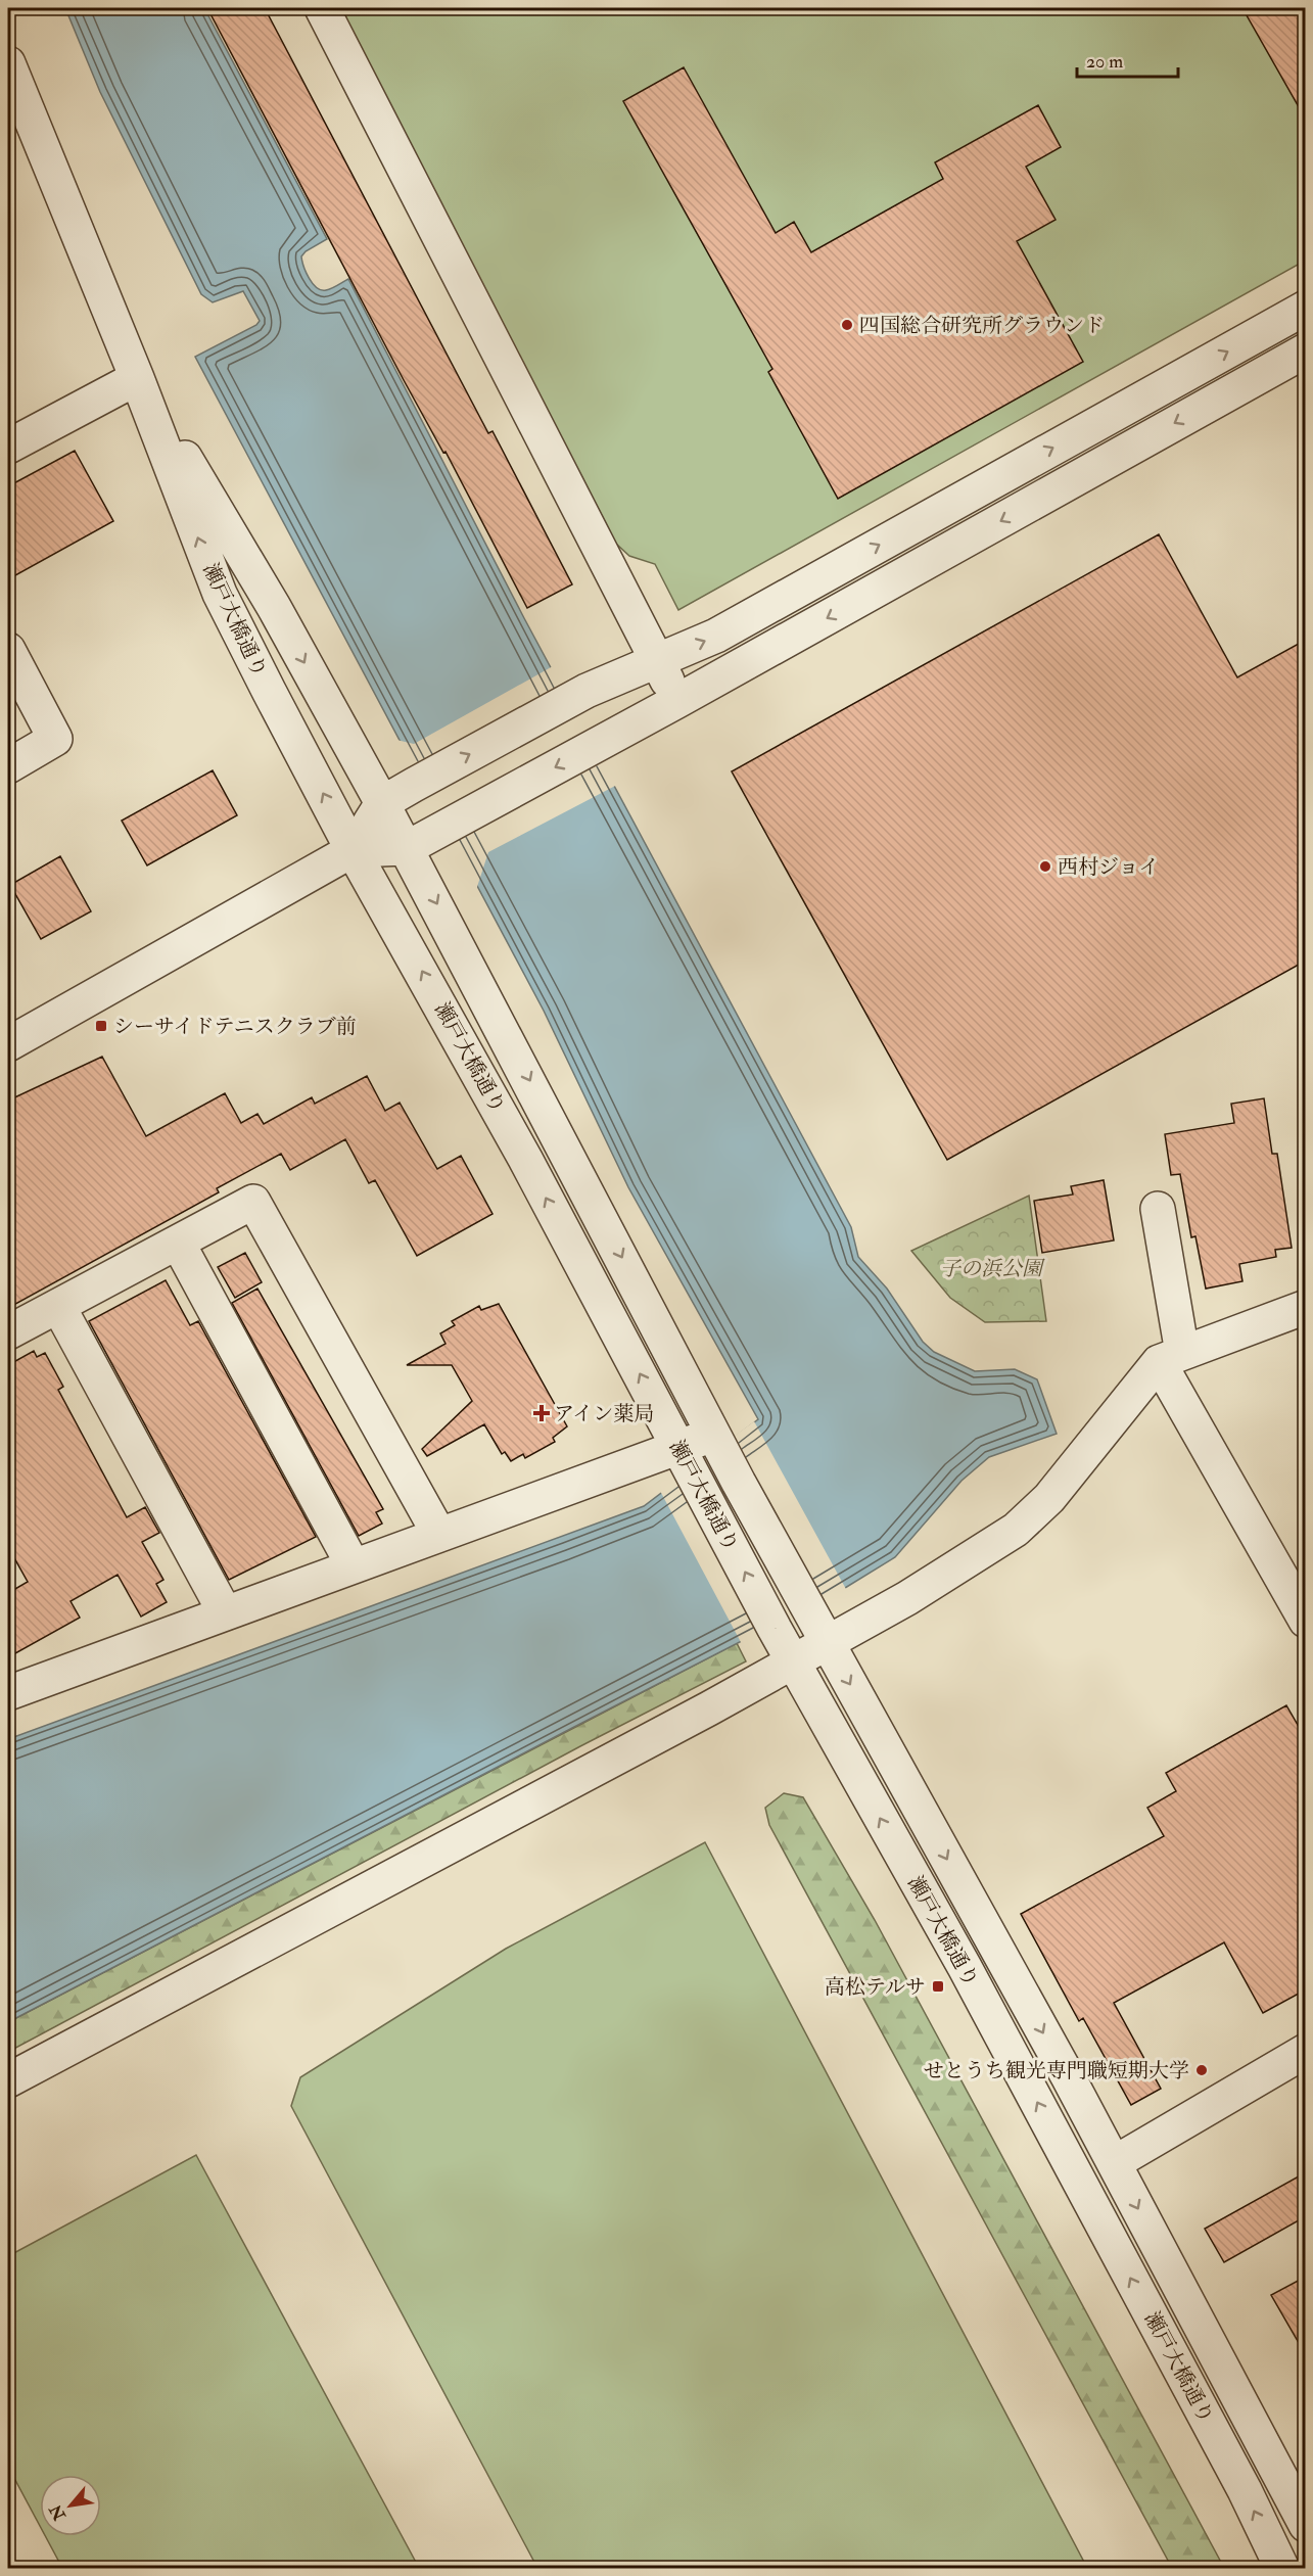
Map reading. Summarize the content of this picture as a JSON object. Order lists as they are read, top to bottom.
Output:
{
  "streets": {
    "street": ["瀬戸大橋通り"]
  },
  "parks": ["子の浜公園"],
  "places": {
    "other": ["四国総合研究所グラウンド", "西村ジョイ", "せとうち観光専門職短期大学"],
    "transit": ["シーサイドテニスクラブ前", "高松テルサ"],
    "health": ["アイン薬局"]
  },
  "scale_bar": "20 m",
  "north": "bottom left"
}
